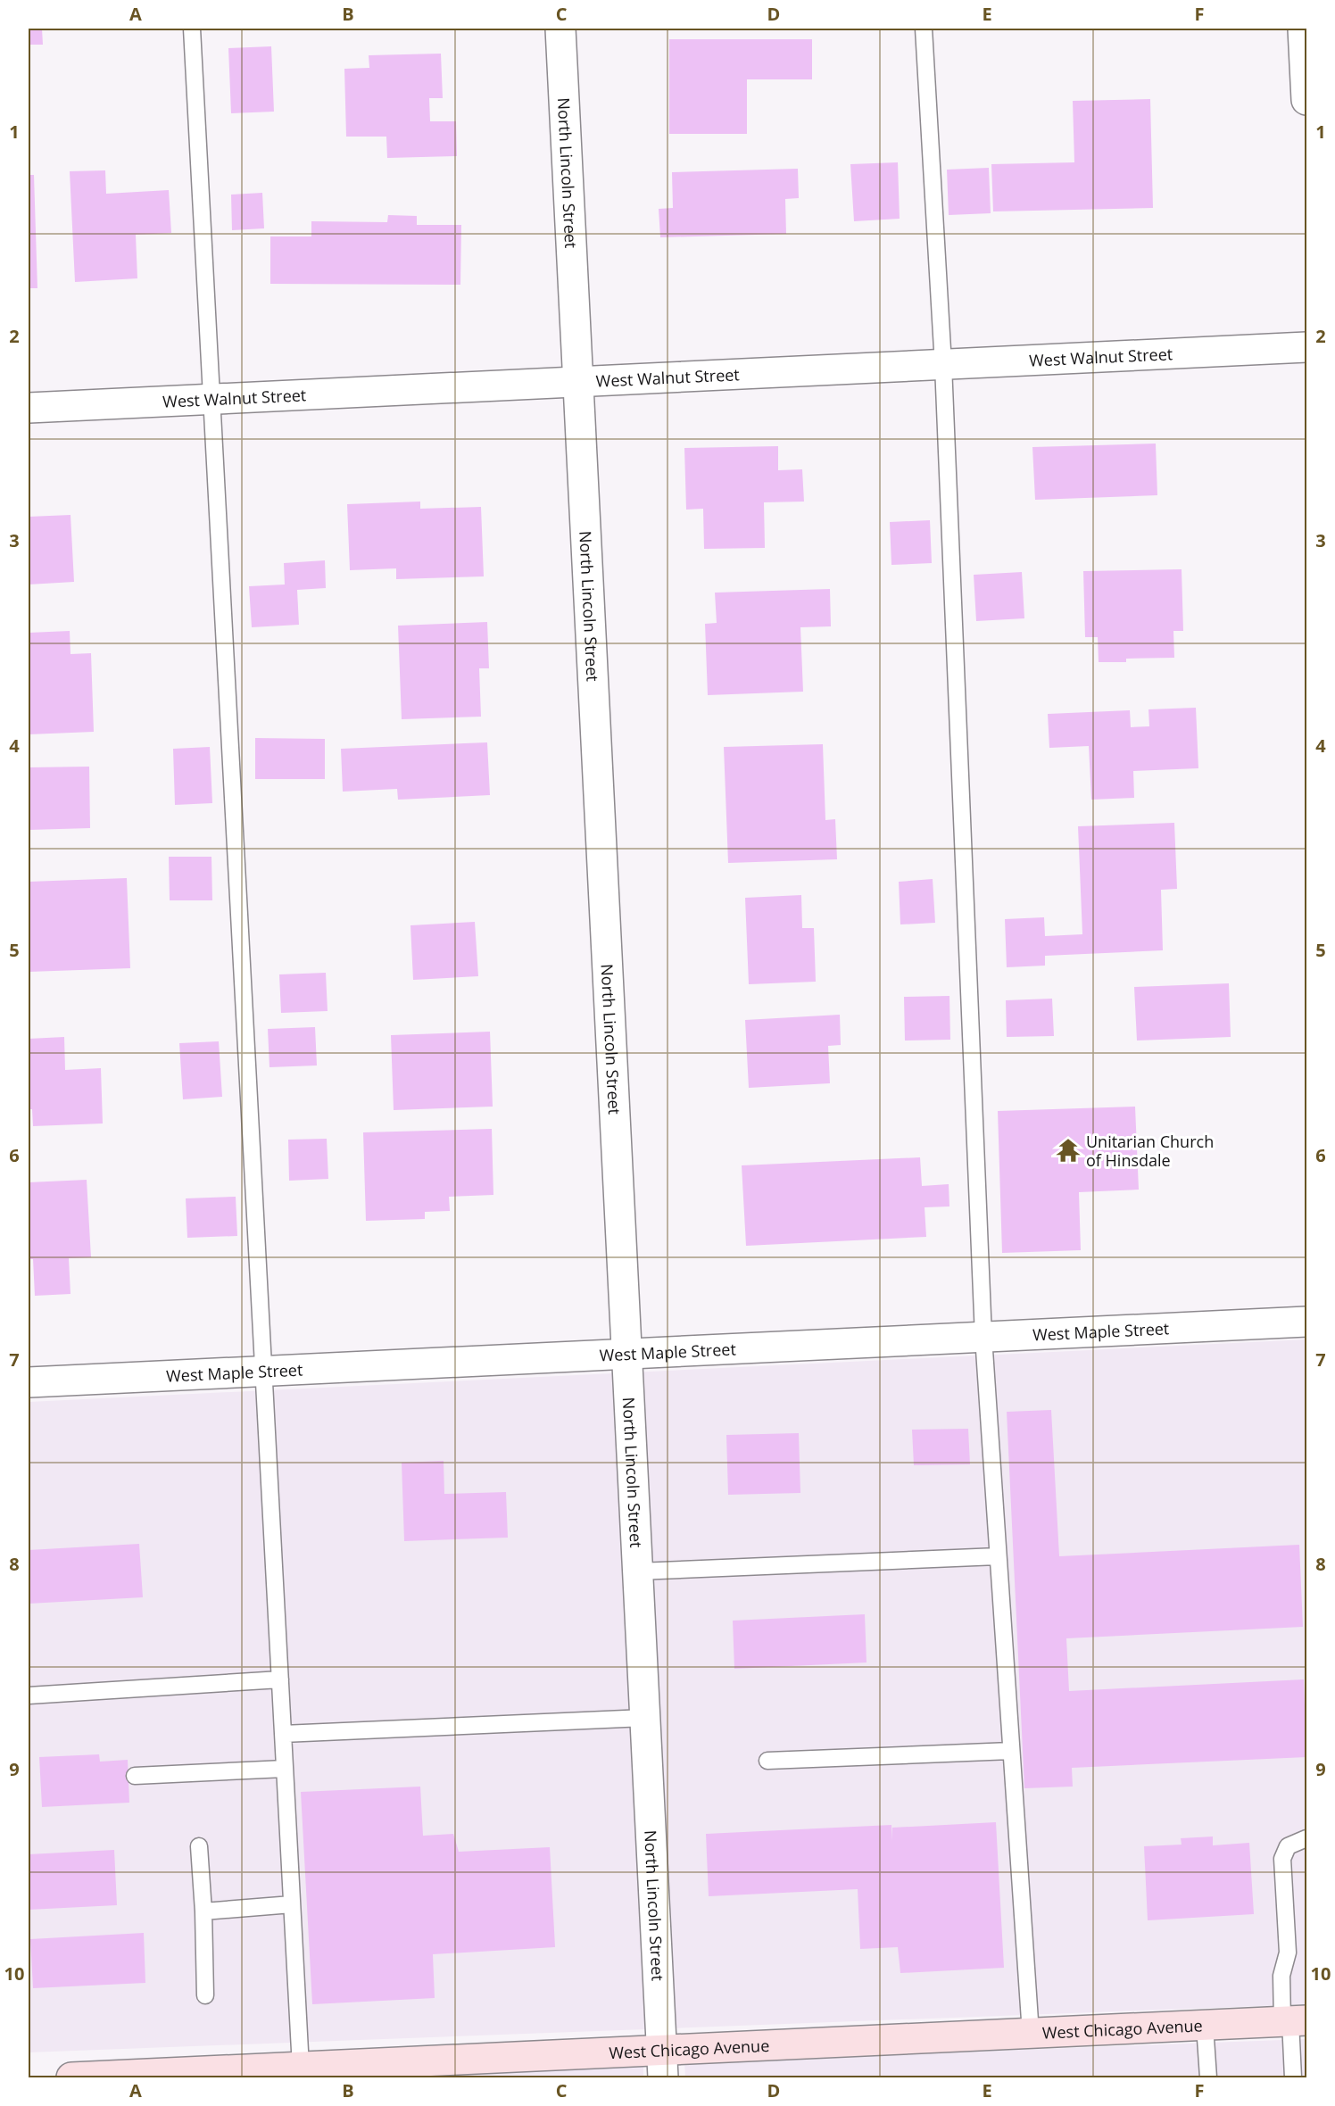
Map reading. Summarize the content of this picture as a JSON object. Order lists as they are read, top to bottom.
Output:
{
  "streets": {
    "main road": ["West Chicago Avenue"],
    "street": ["North Lincoln Street", "West Walnut Street", "West Maple Street"]
  },
  "crossings": [
    ["North Lincoln Street", "West Walnut Street"],
    ["North Lincoln Street", "West Maple Street"],
    ["North Lincoln Street", "West Chicago Avenue"]
  ],
  "places": {
    "temple": ["Unitarian Church of Hinsdale"]
  },
  "grid": {
    "columns": [
      "A",
      "B",
      "C",
      "D",
      "E",
      "F"
    ],
    "rows": [
      "1",
      "2",
      "3",
      "4",
      "5",
      "6",
      "7",
      "8",
      "9",
      "10"
    ]
  }
}
